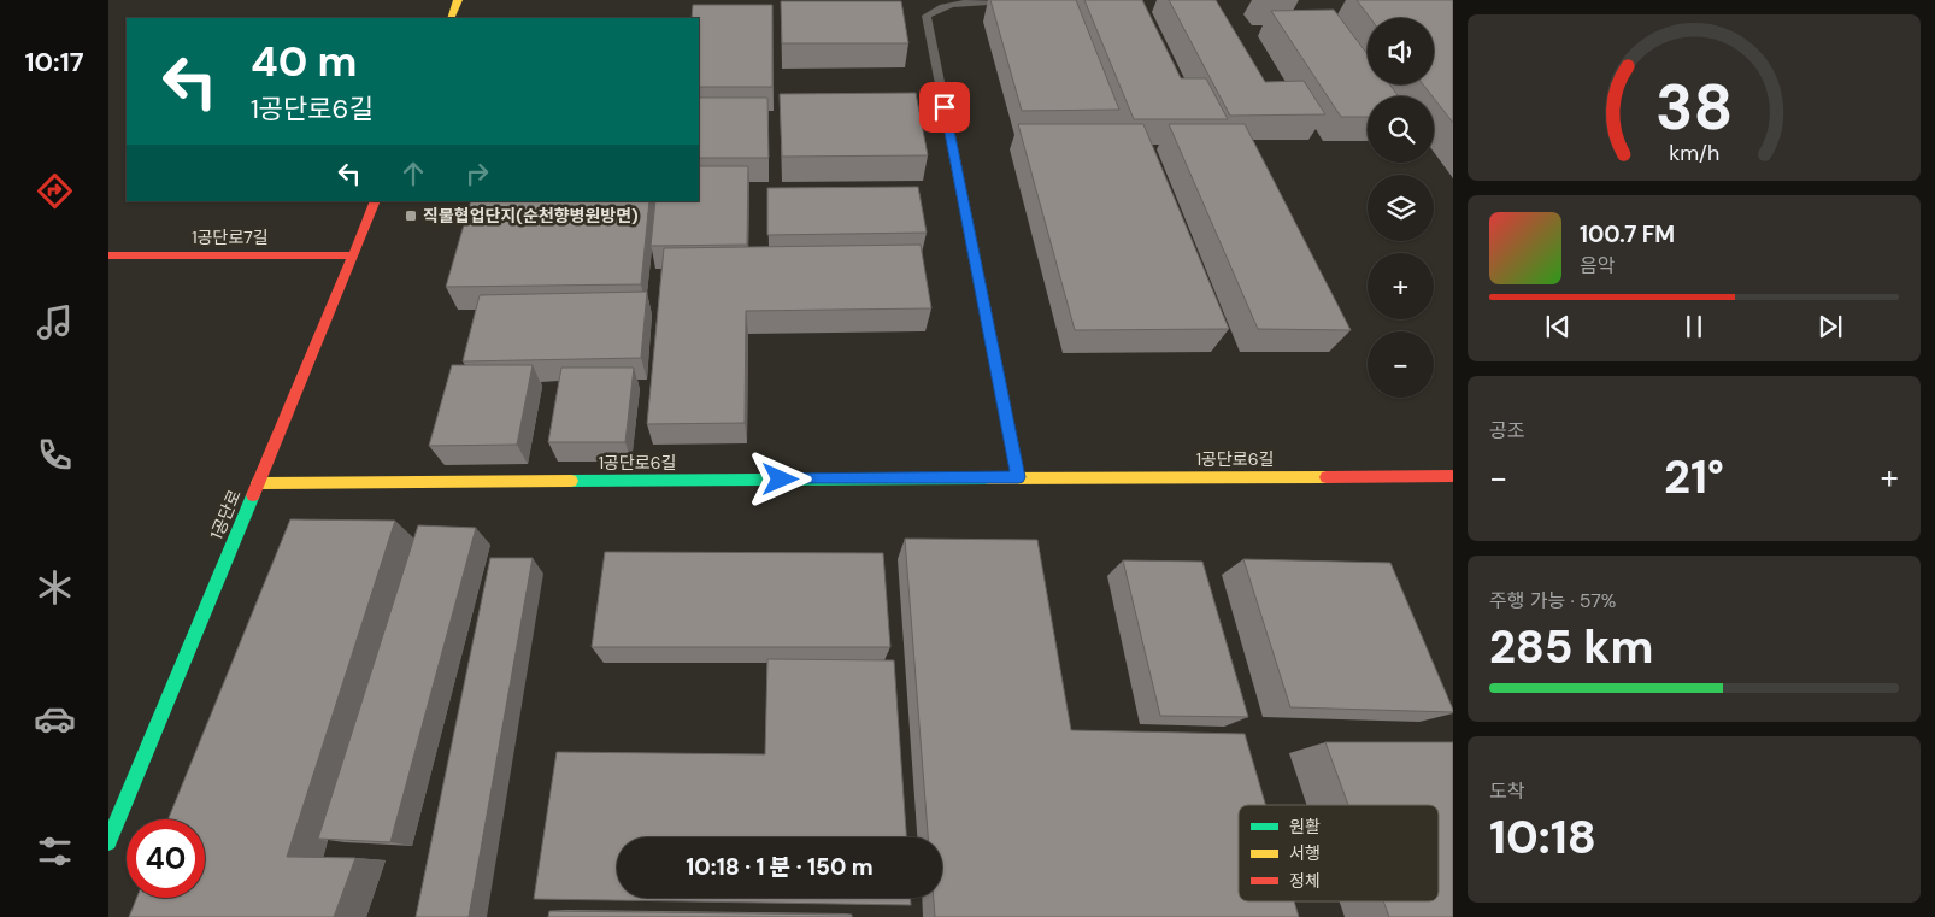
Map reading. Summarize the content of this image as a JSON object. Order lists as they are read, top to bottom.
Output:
{
  "streets": {
    "street": ["1공단로7길", "1공단로6길", "1공단로"]
  },
  "crossings": [
    ["1공단로7길", "1공단로"],
    ["1공단로6길", "1공단로"]
  ],
  "places": {
    "transit": ["직물협업단지(순천향병원방면)"]
  },
  "legend": ["원활", "서행", "정체"],
  "page": {
    "tabs": "10:17",
    "map_buttons": ["+", "−"],
    "turn": ["40 m", "1공단로6길"],
    "song": ["100.7 FM", "음악"],
    "tile": [
      "공조",
      ["주행 가능 · 57%", "285 km"],
      ["도착", "10:18"]
    ],
    "heat": ["−", "21°", "+"],
    "limit": "40",
    "trip": "10:18 · 1 분 · 150 m",
    "gauge": ["38", "km/h"]
  }
}
